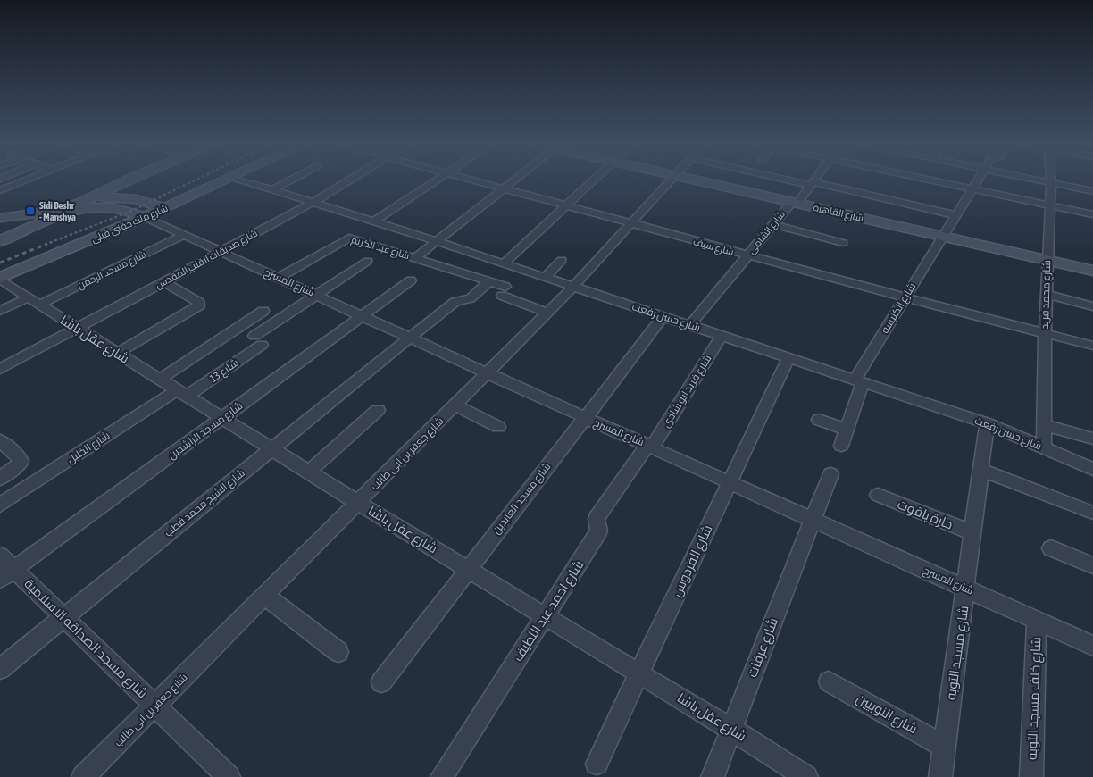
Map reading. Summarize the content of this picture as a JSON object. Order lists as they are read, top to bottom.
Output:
{
  "streets": {
    "street": [
      "شارع القاهرة",
      "شارع ملك حفنى قبلى",
      "شارع الشامى",
      "شارع سيف",
      "شارع عبد الكريم",
      "شارع صديقات القلب المقدس",
      "شارع مسجد الرحمن",
      "شارع المسرح",
      "شارع محمد فريد",
      "شارع الكنيسه",
      "شارع حسن رفعت",
      "شارع عقل باشا",
      "شارع 13",
      "شارع فريد ابو شادى",
      "شارع مسجد الراشدين",
      "شارع الخليل",
      "شارع جعفر بن ابى طالب",
      "شارع مسجد العابدين",
      "شارع الشيخ محمد قطب",
      "حارة ياقوت",
      "شارع الفردوس",
      "شارع احمد عبد اللطيف",
      "شارع مسجد الصداقه الاسلامية",
      "شارع عرفات",
      "شارع مسجد التوبه",
      "شارع خلف مسجد التوبه",
      "شارع النوبيين"
    ]
  },
  "crossings": [
    ["شارع القاهرة", "شارع الشامى"],
    ["شارع القاهرة", "شارع محمد فريد"],
    ["شارع القاهرة", "شارع الكنيسه"],
    ["شارع ملك حفنى قبلى", "شارع المسرح"],
    ["شارع ملك حفنى قبلى", "شارع عقل باشا"],
    ["شارع الشامى", "شارع سيف"],
    ["شارع الشامى", "شارع حسن رفعت"],
    ["شارع سيف", "شارع محمد فريد"],
    ["شارع سيف", "شارع الكنيسه"],
    ["شارع سيف", "شارع جعفر بن ابى طالب"],
    ["شارع عبد الكريم", "شارع المسرح"],
    ["شارع عبد الكريم", "شارع جعفر بن ابى طالب"],
    ["شارع صديقات القلب المقدس", "شارع المسرح"],
    ["شارع صديقات القلب المقدس", "شارع حسن رفعت"],
    ["شارع صديقات القلب المقدس", "شارع عقل باشا"],
    ["شارع مسجد الرحمن", "شارع المسرح"],
    ["شارع مسجد الرحمن", "شارع عقل باشا"],
    ["شارع المسرح", "شارع 13"],
    ["شارع المسرح", "شارع فريد ابو شادى"],
    ["شارع المسرح", "شارع مسجد الراشدين"],
    ["شارع المسرح", "شارع جعفر بن ابى طالب"],
    ["شارع المسرح", "شارع مسجد العابدين"],
    ["شارع المسرح", "شارع الشيخ محمد قطب"],
    ["شارع المسرح", "شارع الفردوس"],
    ["شارع المسرح", "شارع احمد عبد اللطيف"],
    ["شارع المسرح", "شارع عرفات"],
    ["شارع المسرح", "شارع مسجد التوبه"],
    ["شارع المسرح", "شارع خلف مسجد التوبه"],
    ["شارع محمد فريد", "شارع حسن رفعت"],
    ["شارع الكنيسه", "شارع حسن رفعت"],
    ["شارع حسن رفعت", "شارع فريد ابو شادى"],
    ["شارع حسن رفعت", "شارع جعفر بن ابى طالب"],
    ["شارع حسن رفعت", "شارع مسجد العابدين"],
    ["شارع حسن رفعت", "شارع الفردوس"],
    ["شارع حسن رفعت", "شارع مسجد التوبه"],
    ["شارع عقل باشا", "شارع 13"],
    ["شارع عقل باشا", "شارع مسجد الراشدين"],
    ["شارع عقل باشا", "شارع الخليل"],
    ["شارع عقل باشا", "شارع جعفر بن ابى طالب"],
    ["شارع عقل باشا", "شارع مسجد العابدين"],
    ["شارع عقل باشا", "شارع الشيخ محمد قطب"],
    ["شارع عقل باشا", "شارع الفردوس"],
    ["شارع عقل باشا", "شارع احمد عبد اللطيف"],
    ["شارع عقل باشا", "شارع عرفات"],
    ["شارع 13", "شارع الخليل"],
    ["شارع فريد ابو شادى", "شارع احمد عبد اللطيف"],
    ["شارع مسجد الراشدين", "شارع مسجد الصداقه الاسلامية"],
    ["شارع جعفر بن ابى طالب", "شارع مسجد الصداقه الاسلامية"],
    ["شارع الشيخ محمد قطب", "شارع مسجد الصداقه الاسلامية"],
    ["حارة ياقوت", "شارع مسجد التوبه"],
    ["شارع مسجد التوبه", "شارع النوبيين"]
  ],
  "places": {
    "transit": ["Sidi Beshr - Manshya"]
  }
}
